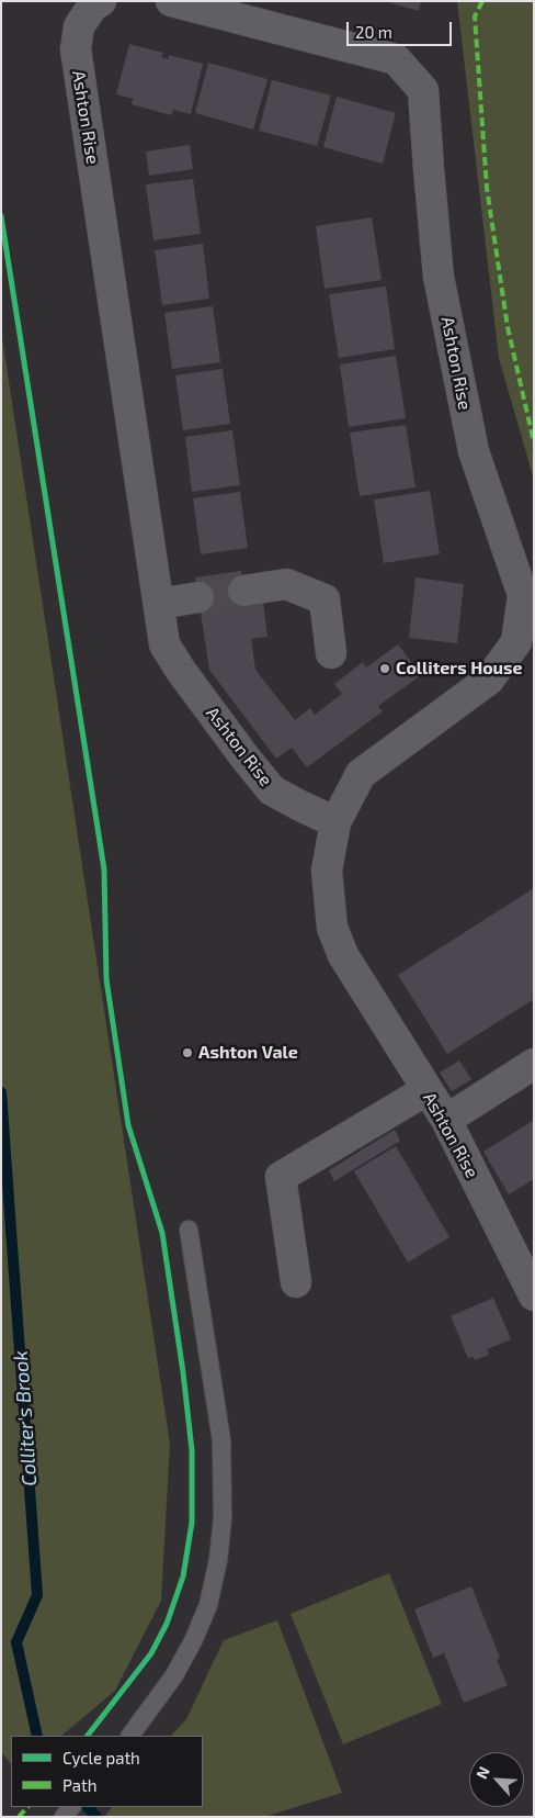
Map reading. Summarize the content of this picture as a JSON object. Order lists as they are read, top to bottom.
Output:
{
  "streets": {
    "street": ["Ashton Rise"]
  },
  "water": ["Colliter's Brook"],
  "places": ["Colliters House", "Ashton Vale"],
  "legend": ["Cycle path", "Path"],
  "scale_bar": "20 m",
  "north": "top left"
}
